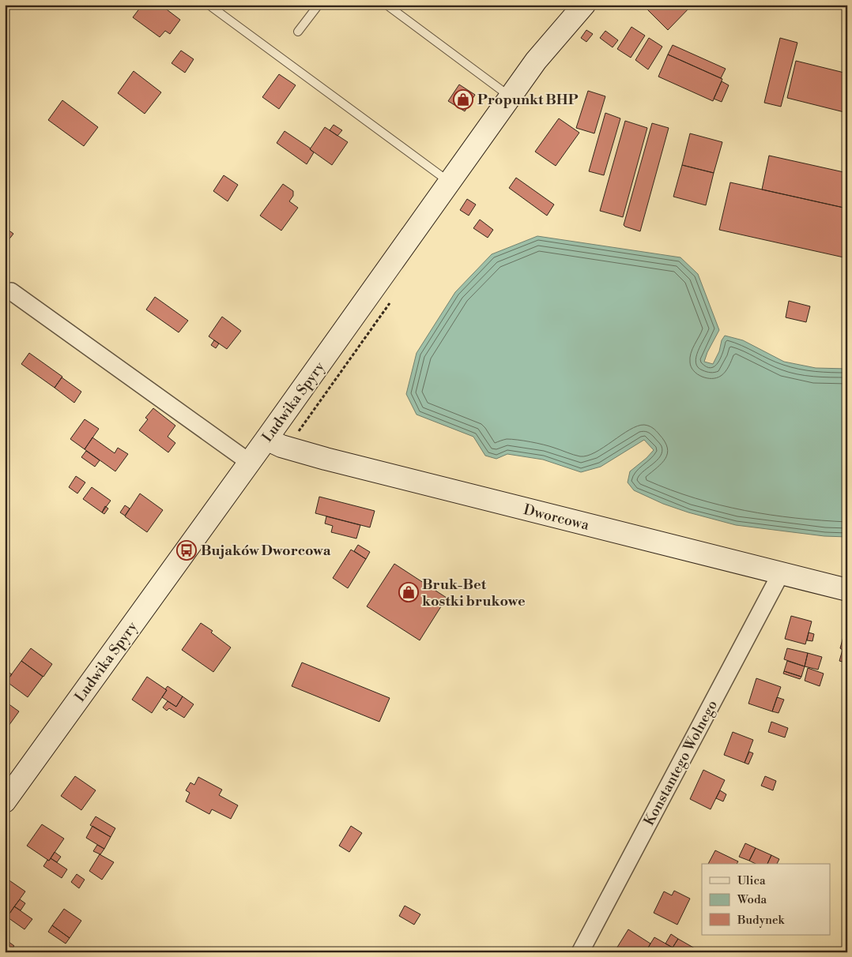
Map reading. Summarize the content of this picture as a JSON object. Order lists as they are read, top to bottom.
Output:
{
  "streets": {
    "main road": ["Ludwika Spyry", "Dworcowa"],
    "street": ["Konstantego Wolnego"]
  },
  "crossings": [
    ["Ludwika Spyry", "Dworcowa"],
    ["Dworcowa", "Konstantego Wolnego"]
  ],
  "places": {
    "shop": ["Propunkt BHP", "Bruk-Bet kostki brukowe"],
    "bus stop": ["Bujaków Dworcowa"]
  },
  "legend": ["Ulica", "Woda", "Budynek"]
}
